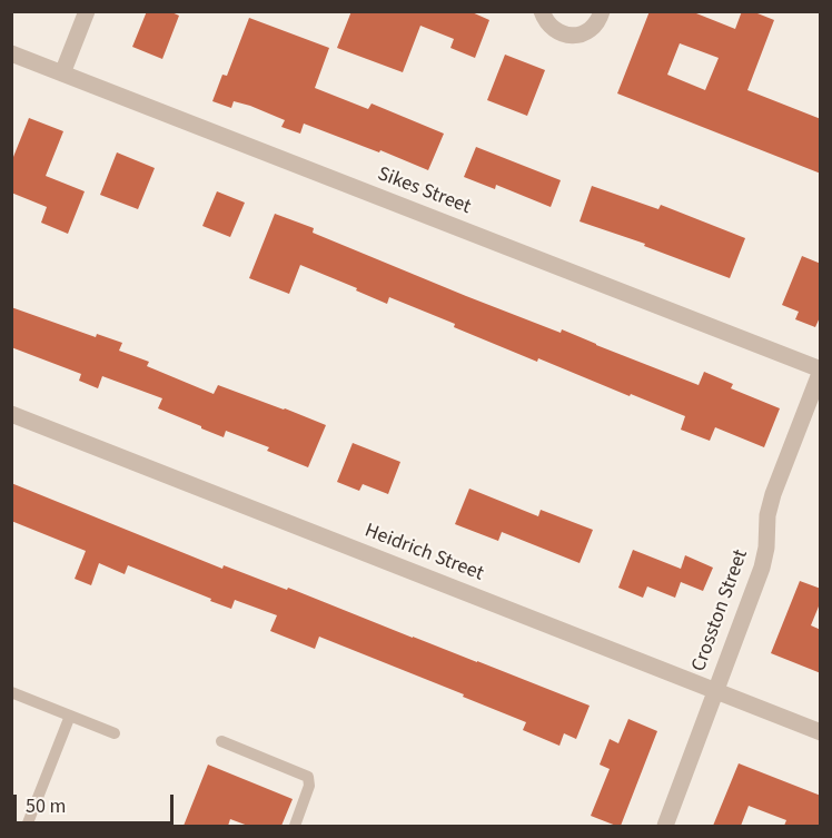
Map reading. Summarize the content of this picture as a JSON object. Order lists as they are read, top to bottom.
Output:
{
  "streets": {
    "street": ["Sikes Street", "Heidrich Street", "Crosston Street"]
  },
  "crossings": [
    ["Sikes Street", "Crosston Street"],
    ["Heidrich Street", "Crosston Street"]
  ],
  "scale_bar": "50 m"
}
